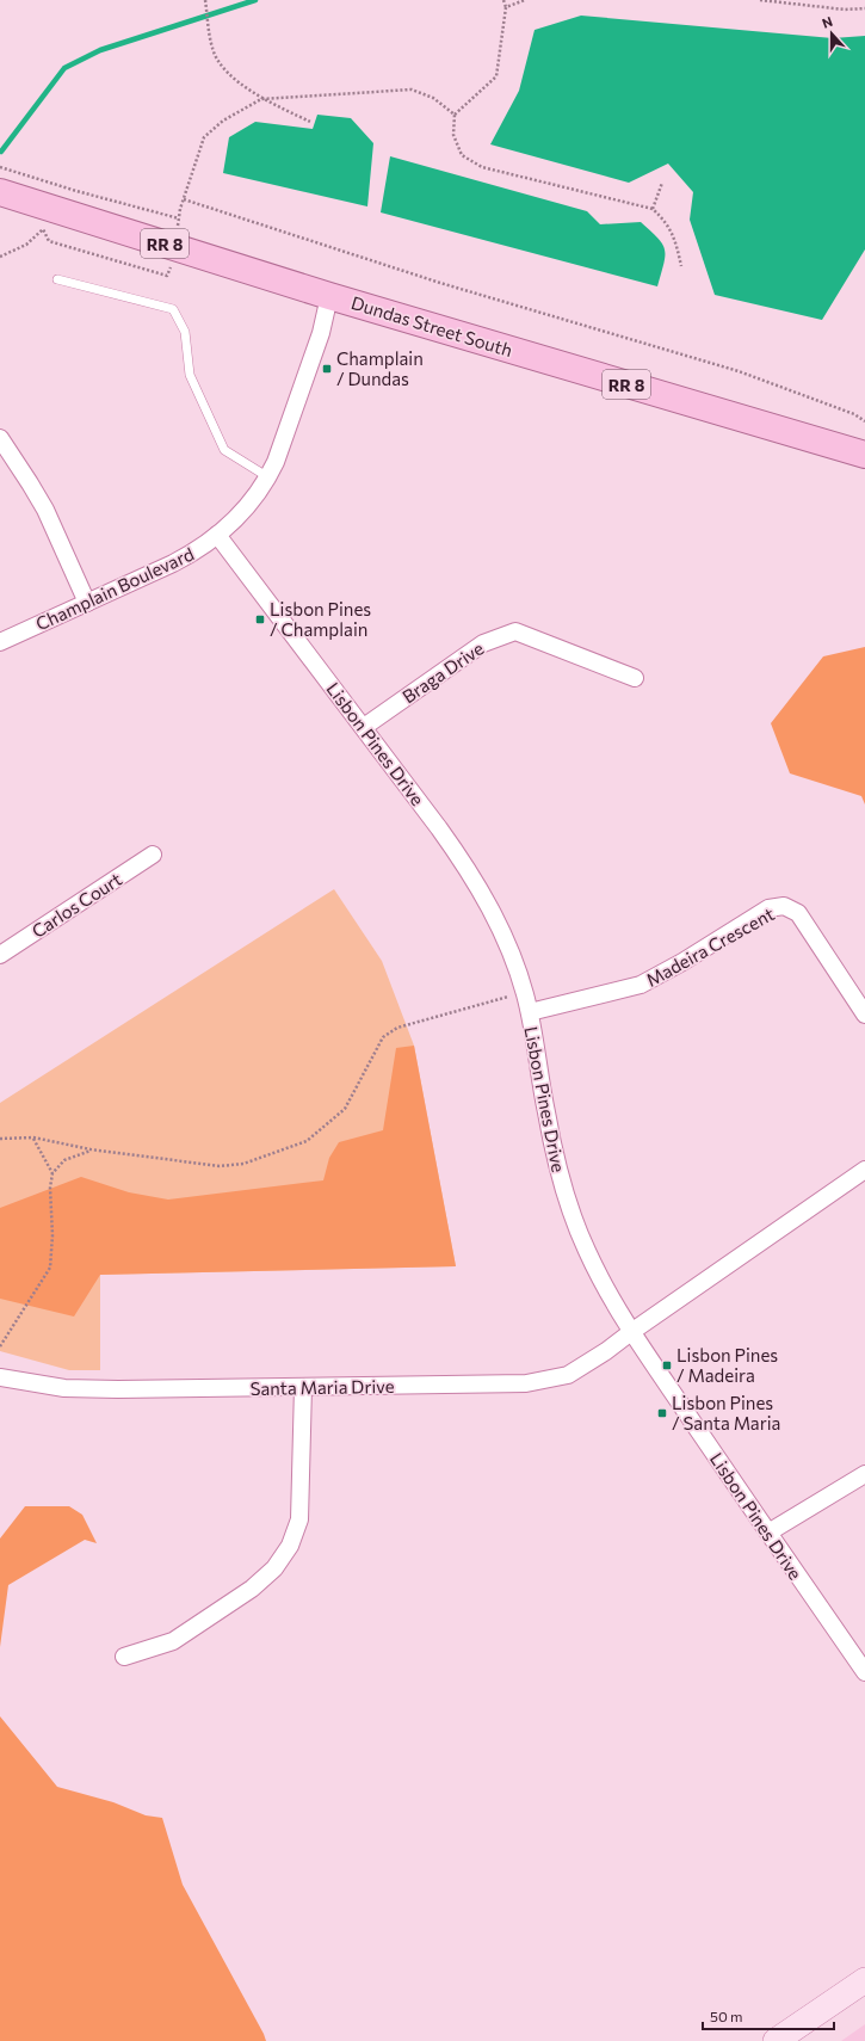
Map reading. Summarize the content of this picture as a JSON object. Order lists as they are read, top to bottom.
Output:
{
  "streets": {
    "main road": ["RR 8", "Dundas Street South"],
    "street": [
      "Champlain Boulevard",
      "Braga Drive",
      "Lisbon Pines Drive",
      "Carlos Court",
      "Madeira Crescent",
      "Santa Maria Drive"
    ]
  },
  "crossings": [
    ["Dundas Street South", "Champlain Boulevard"],
    ["Champlain Boulevard", "Lisbon Pines Drive"],
    ["Braga Drive", "Lisbon Pines Drive"],
    ["Lisbon Pines Drive", "Madeira Crescent"],
    ["Lisbon Pines Drive", "Santa Maria Drive"]
  ],
  "places": {
    "transit": [
      "Champlain / Dundas",
      "Lisbon Pines / Champlain",
      "Lisbon Pines / Madeira",
      "Lisbon Pines / Santa Maria"
    ]
  },
  "scale_bar": "50 m",
  "north": "top"
}
